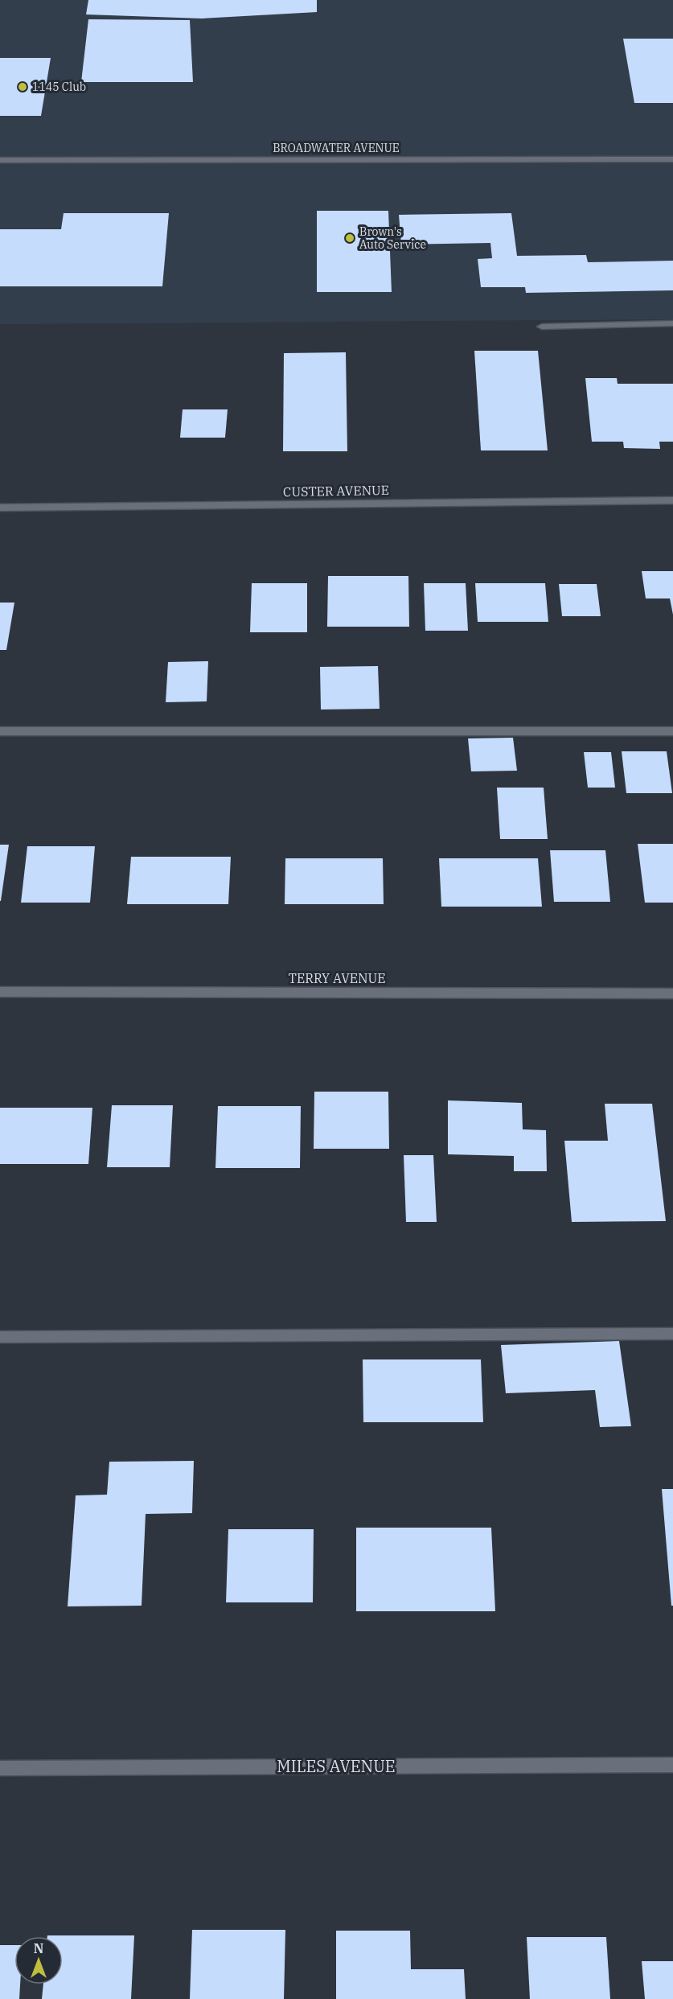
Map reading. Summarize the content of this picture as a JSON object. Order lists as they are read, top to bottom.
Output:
{
  "streets": {
    "street": [
      "BROADWATER AVENUE",
      "CUSTER AVENUE",
      "TERRY AVENUE",
      "MILES AVENUE"
    ]
  },
  "places": ["1145 Club", "Brown's Auto Service"],
  "north": "top"
}
